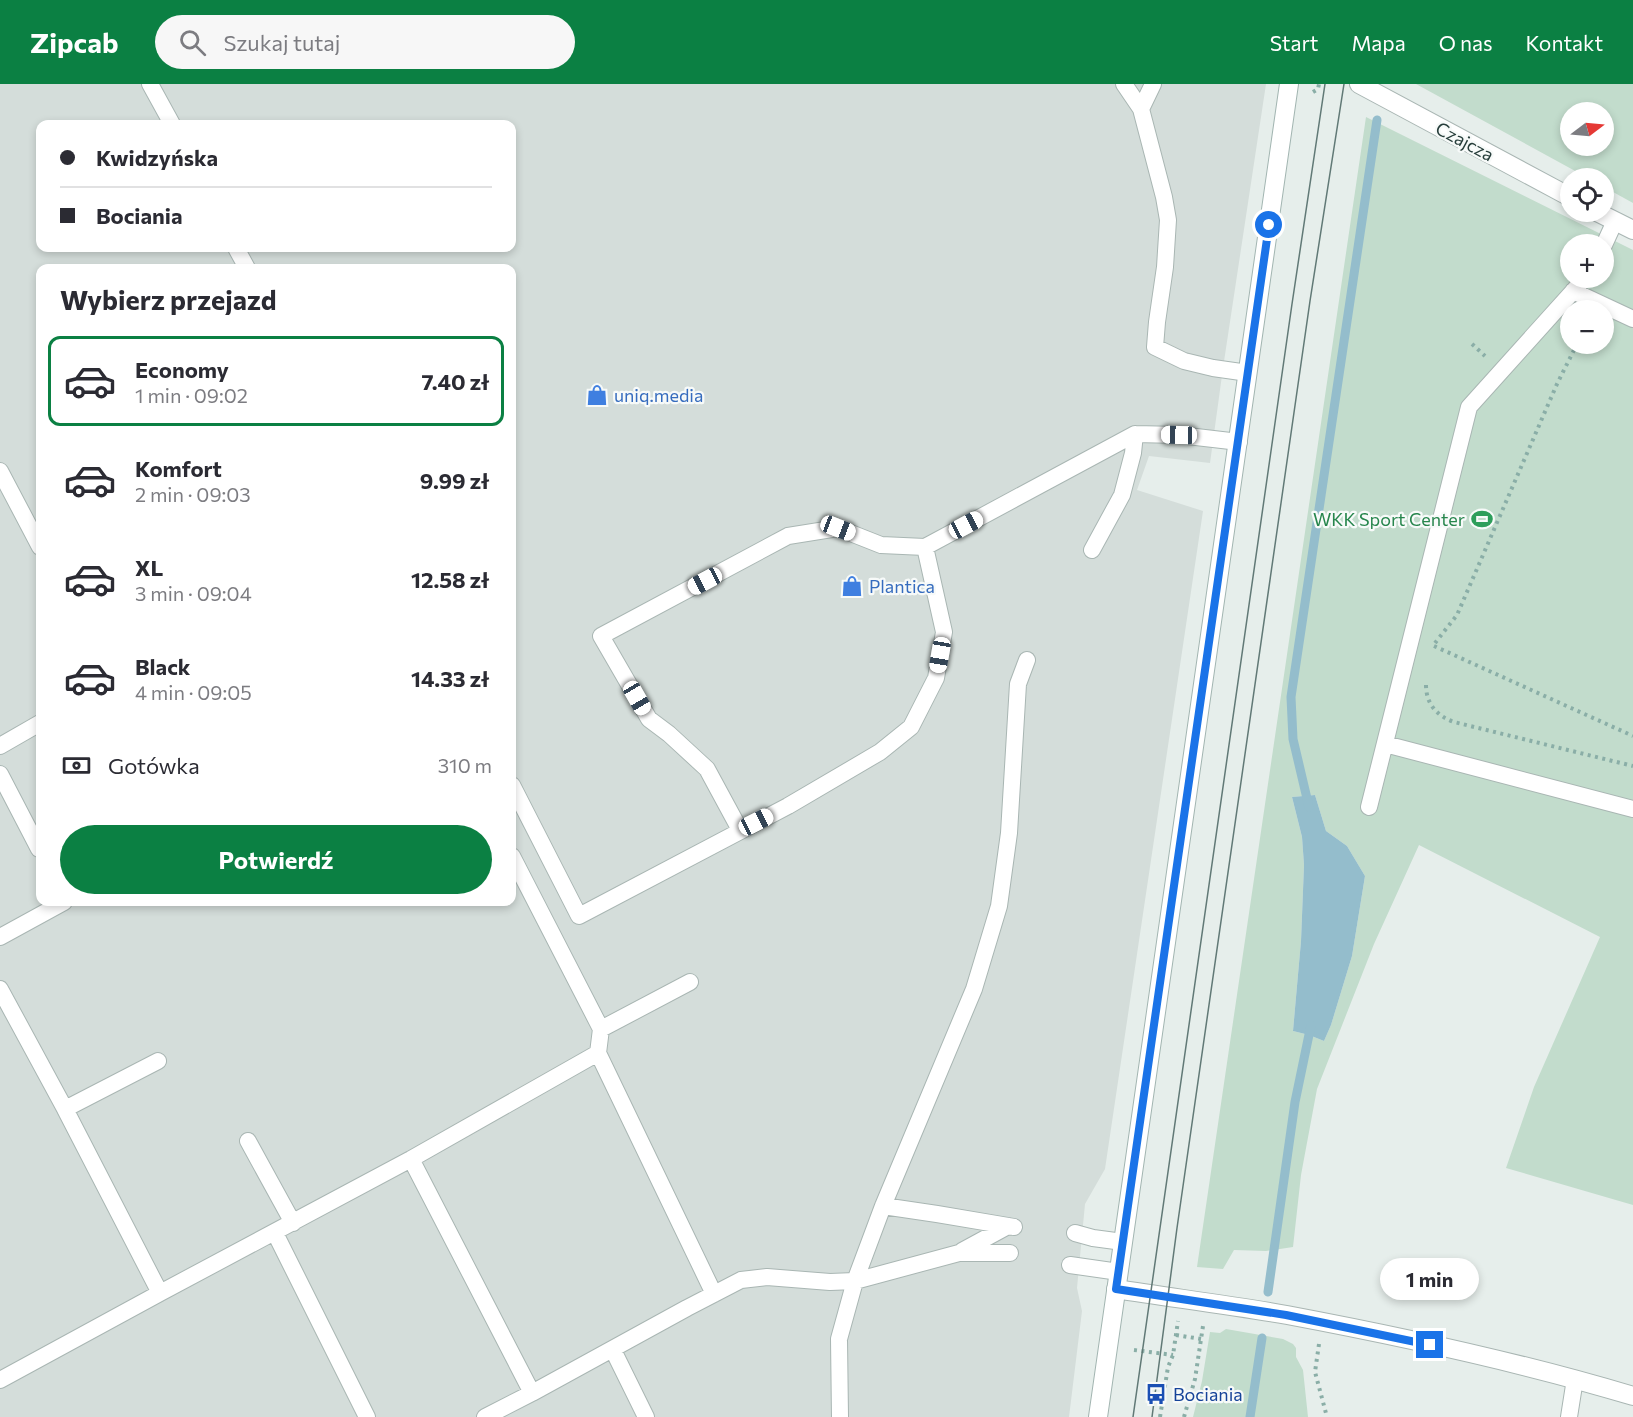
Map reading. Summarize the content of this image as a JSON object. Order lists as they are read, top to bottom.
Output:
{
  "streets": {
    "street": ["Czajcza"]
  },
  "places": {
    "shop": ["uniq.media", "Plantica"],
    "sports": ["WKK Sport Center"],
    "bus stop": ["Bociania"]
  },
  "north": "right",
  "page": {
    "header": "Zipcab",
    "search": "Szukaj tutaj",
    "nav": [
      "Start",
      "Mapa",
      "O nas",
      "Kontakt"
    ],
    "map_buttons": ["+", "−"],
    "banner": ["Kwidzyńska", "Bociania"],
    "heading": "Wybierz przejazd",
    "list": [
      {
        "name": "Economy",
        "note": "1 min · 09:02",
        "value": "7.40 zł"
      },
      {
        "name": "Komfort",
        "note": "2 min · 09:03",
        "value": "9.99 zł"
      },
      {
        "name": "XL",
        "note": "3 min · 09:04",
        "value": "12.58 zł"
      },
      {
        "name": "Black",
        "note": "4 min · 09:05",
        "value": "14.33 zł"
      }
    ],
    "pay": ["Gotówka", "310 m"],
    "buttons": "Potwierdź",
    "bubble": "1 min"
  }
}
